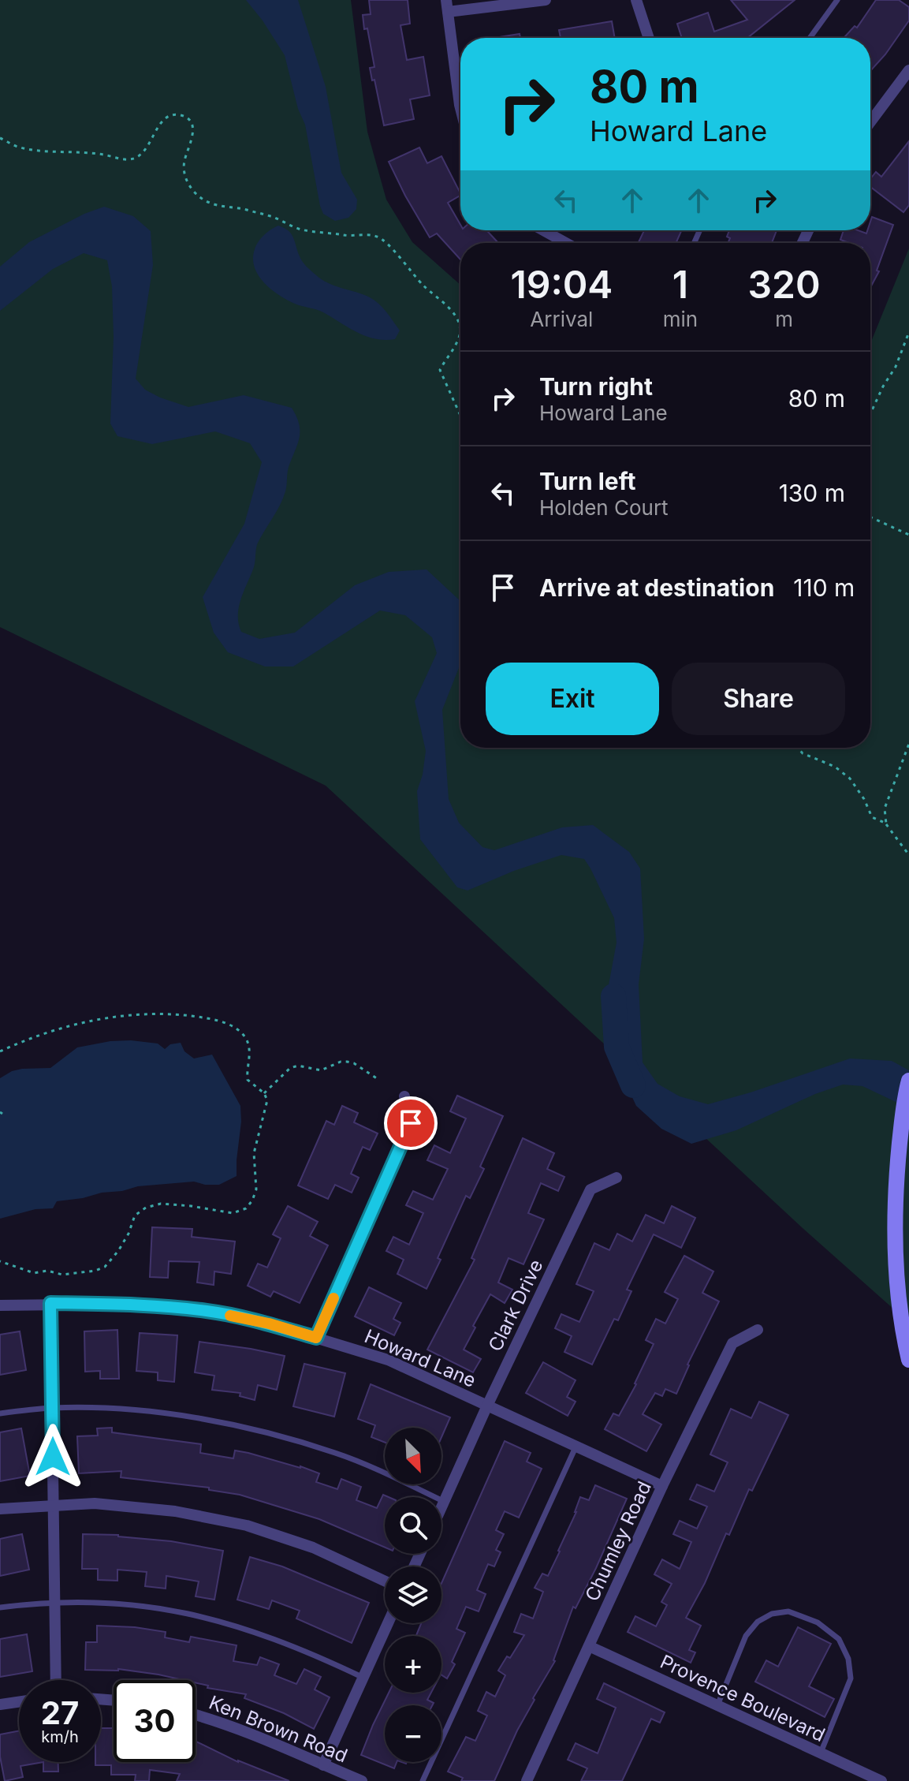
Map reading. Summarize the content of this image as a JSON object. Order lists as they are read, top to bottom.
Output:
{
  "streets": {
    "street": [
      "Clark Drive",
      "Howard Lane",
      "Chumley Road",
      "Provence Boulevard",
      "Ken Brown Road"
    ]
  },
  "crossings": [
    ["Clark Drive", "Howard Lane"],
    ["Howard Lane", "Chumley Road"],
    ["Chumley Road", "Provence Boulevard"]
  ],
  "north": "bottom right",
  "page": {
    "turn": ["80 m", "Howard Lane"],
    "eta": [
      "19:04",
      "Arrival",
      "1",
      "min",
      "320",
      "m"
    ],
    "list": [
      {
        "name": "Turn right",
        "note": "Howard Lane",
        "value": "80 m"
      },
      {
        "name": "Turn left",
        "note": "Holden Court",
        "value": "130 m"
      },
      {
        "name": "Arrive at destination",
        "value": "110 m"
      }
    ],
    "buttons": ["Exit", "Share"],
    "map_buttons": ["+", "−"],
    "speed": "27 km/h",
    "limit": "30"
  }
}
